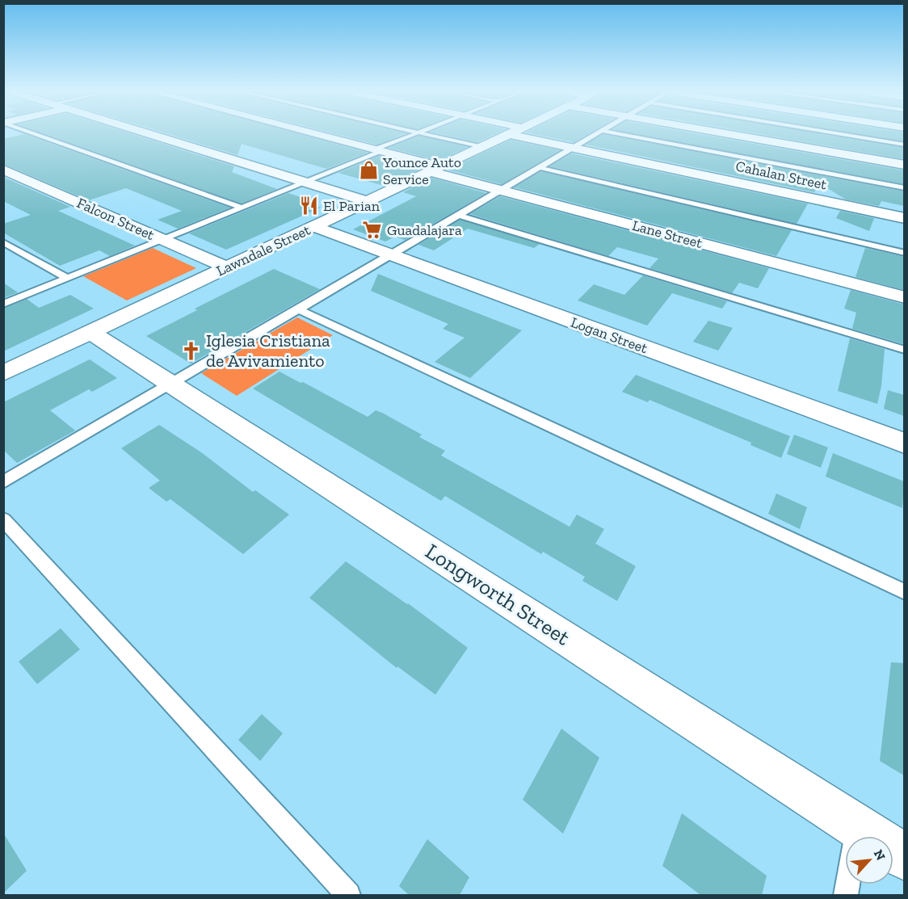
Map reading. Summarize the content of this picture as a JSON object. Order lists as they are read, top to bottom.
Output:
{
  "streets": {
    "street": [
      "Cahalan Street",
      "Falcon Street",
      "Lane Street",
      "Lawndale Street",
      "Logan Street",
      "Longworth Street"
    ]
  },
  "crossings": [
    ["Falcon Street", "Lawndale Street"],
    ["Lane Street", "Lawndale Street"],
    ["Lawndale Street", "Logan Street"],
    ["Lawndale Street", "Longworth Street"]
  ],
  "places": {
    "shop": ["Younce Auto Service"],
    "restaurant": ["El Parian"],
    "supermarket": ["Guadalajara"],
    "church": ["Iglesia Cristiana de Avivamiento"]
  },
  "north": "top right"
}
